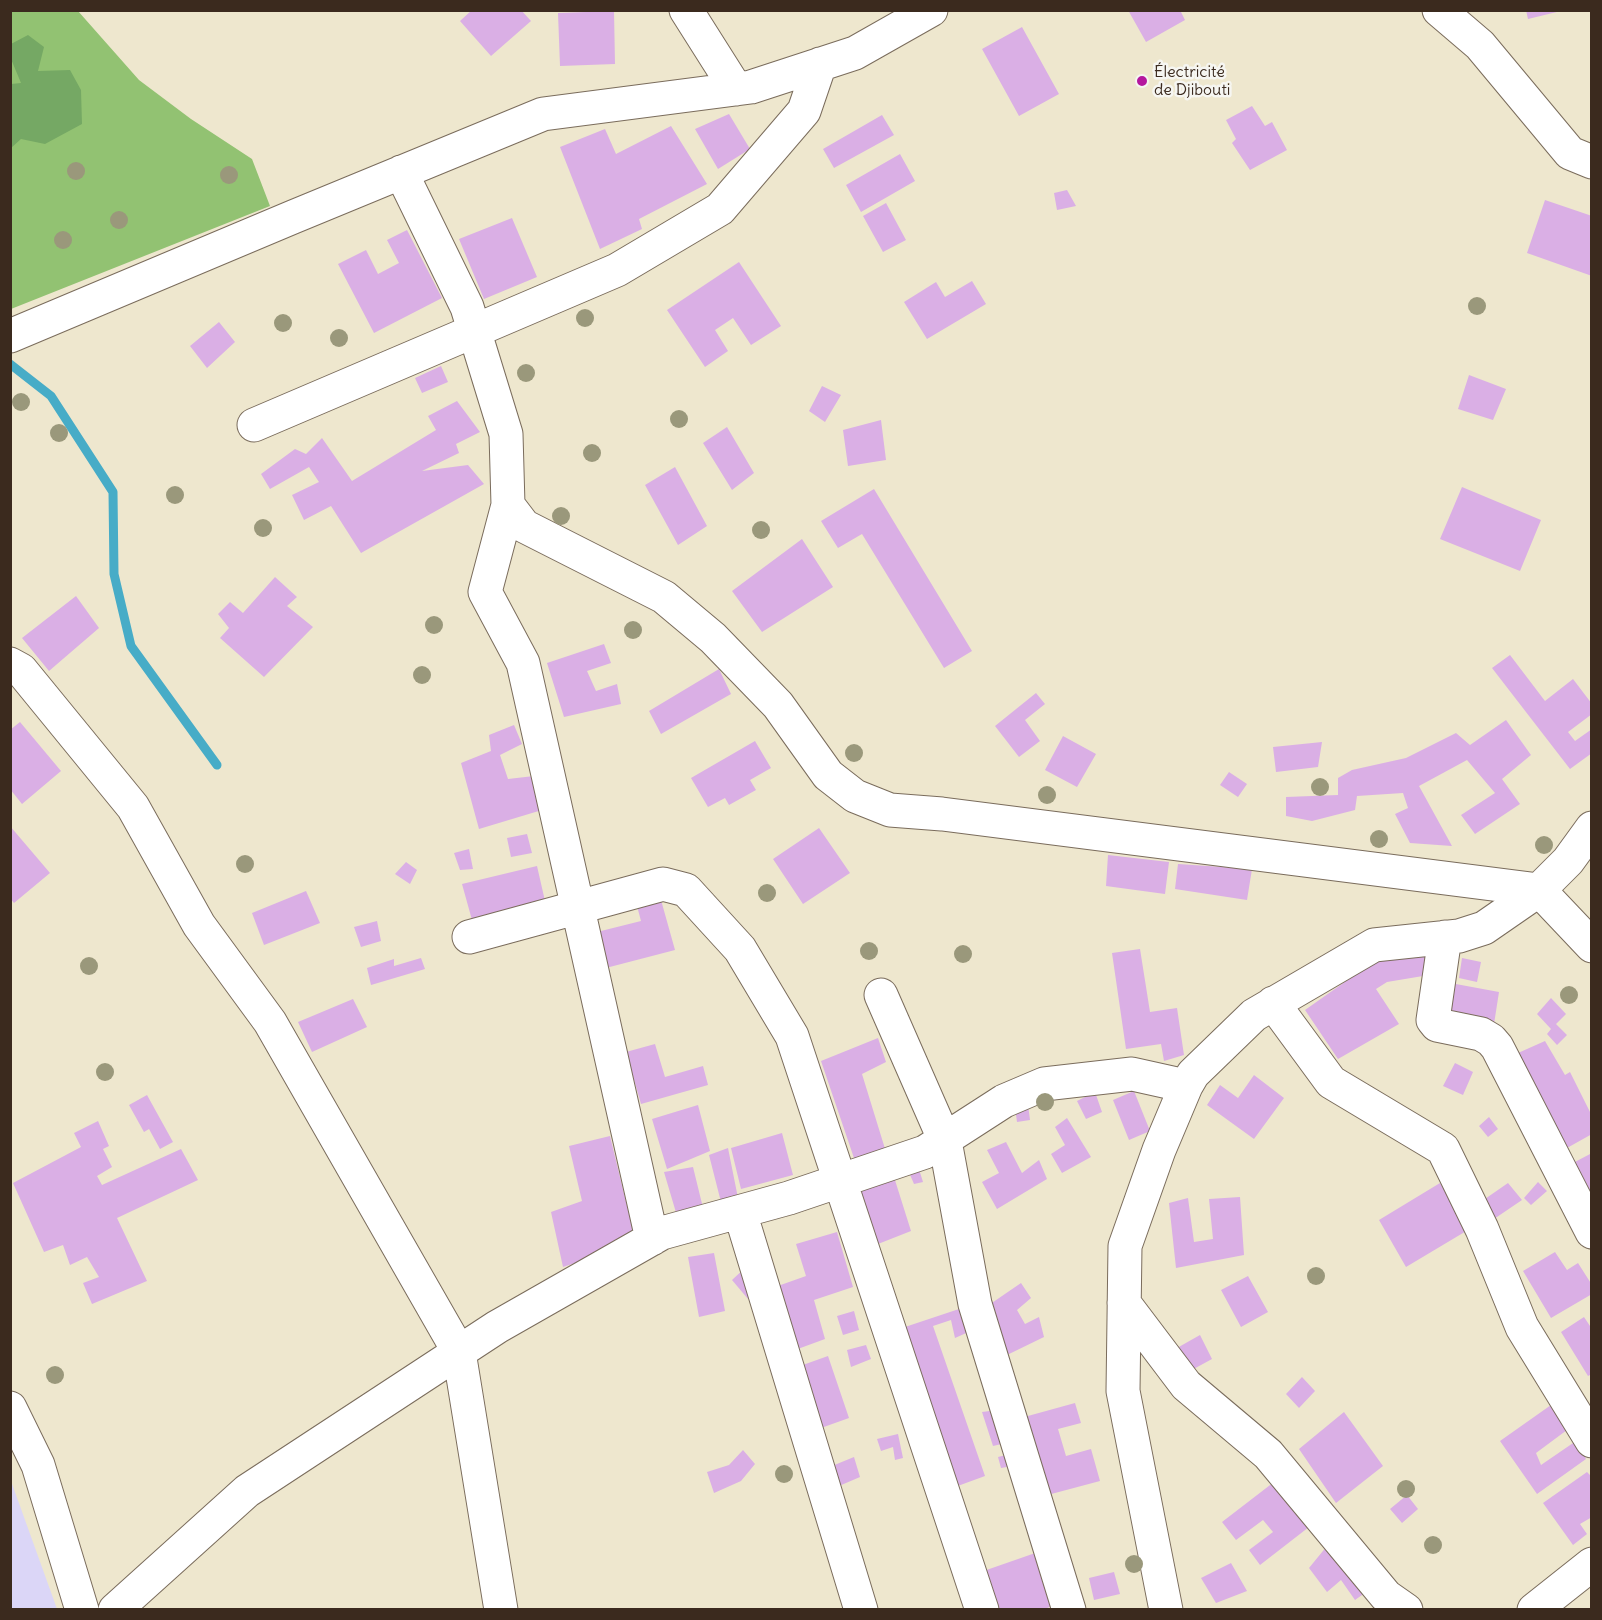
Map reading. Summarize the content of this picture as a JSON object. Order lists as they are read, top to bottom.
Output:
{
  "places": ["Électricité de Djibouti"]
}
